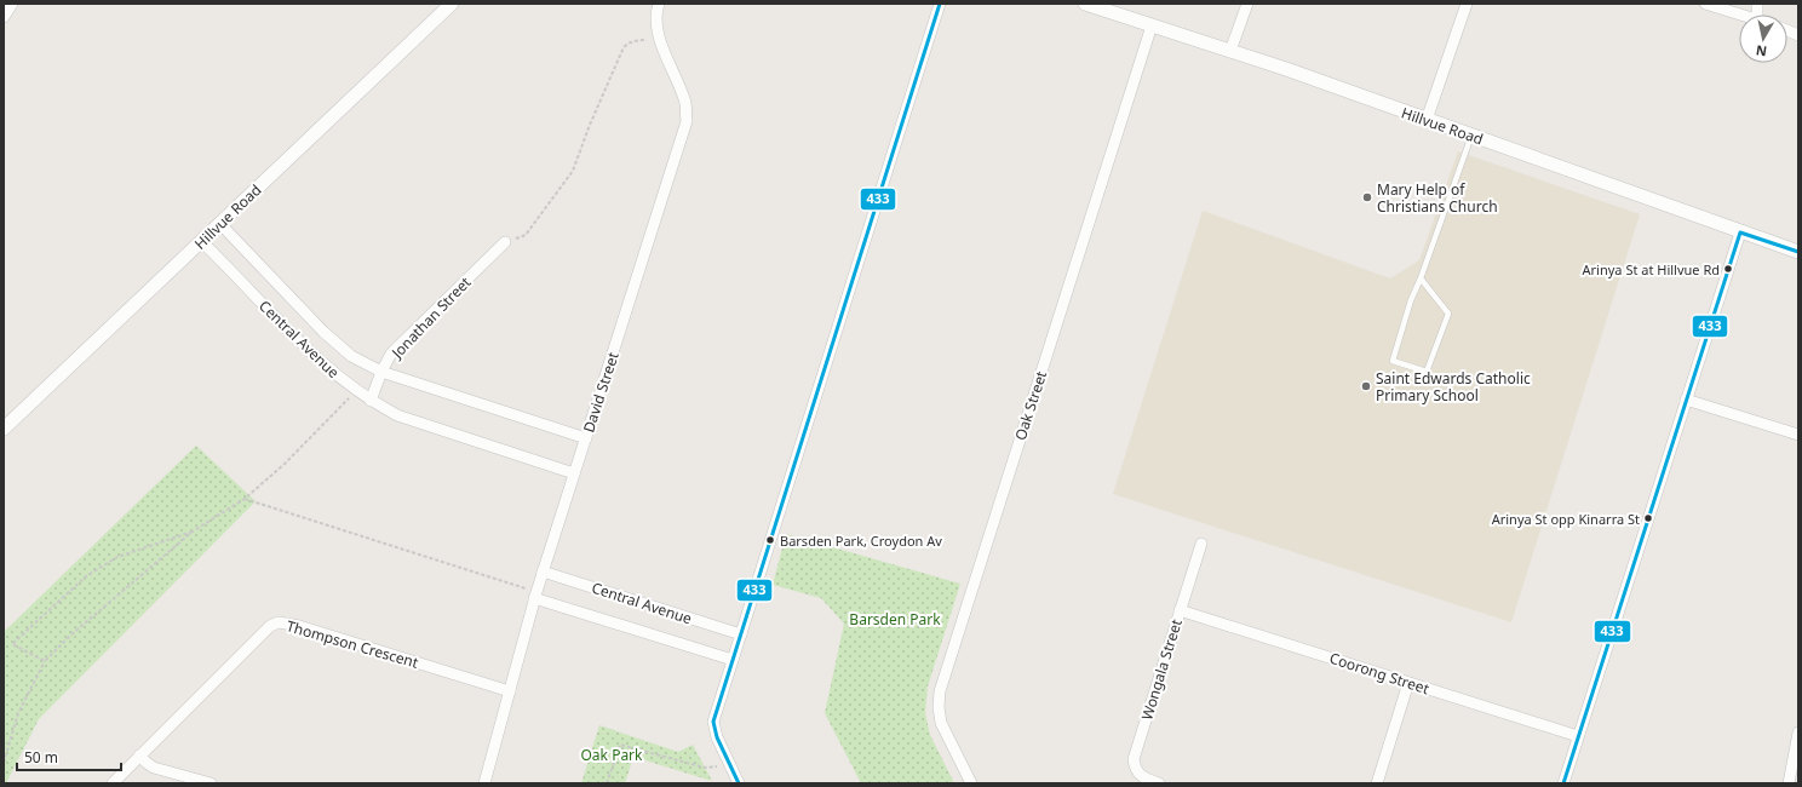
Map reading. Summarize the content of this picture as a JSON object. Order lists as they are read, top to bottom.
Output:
{
  "streets": {
    "street": [
      "Hillvue Road",
      "Jonathan Street",
      "Central Avenue",
      "David Street",
      "Oak Street",
      "Thompson Crescent",
      "Wongala Street",
      "Coorong Street"
    ]
  },
  "crossings": [
    ["Hillvue Road", "Central Avenue"],
    ["Hillvue Road", "Oak Street"],
    ["Jonathan Street", "Central Avenue"],
    ["Central Avenue", "David Street"],
    ["David Street", "Thompson Crescent"],
    ["Wongala Street", "Coorong Street"]
  ],
  "parks": ["Barsden Park", "Oak Park"],
  "places": [
    "Mary Help of Christians Church",
    "Arinya St at Hillvue Rd",
    "Saint Edwards Catholic Primary School",
    "Arinya St opp Kinarra St",
    "Barsden Park, Croydon Av"
  ],
  "lines": ["transit line 433"],
  "scale_bar": "50 m",
  "north": "bottom"
}
